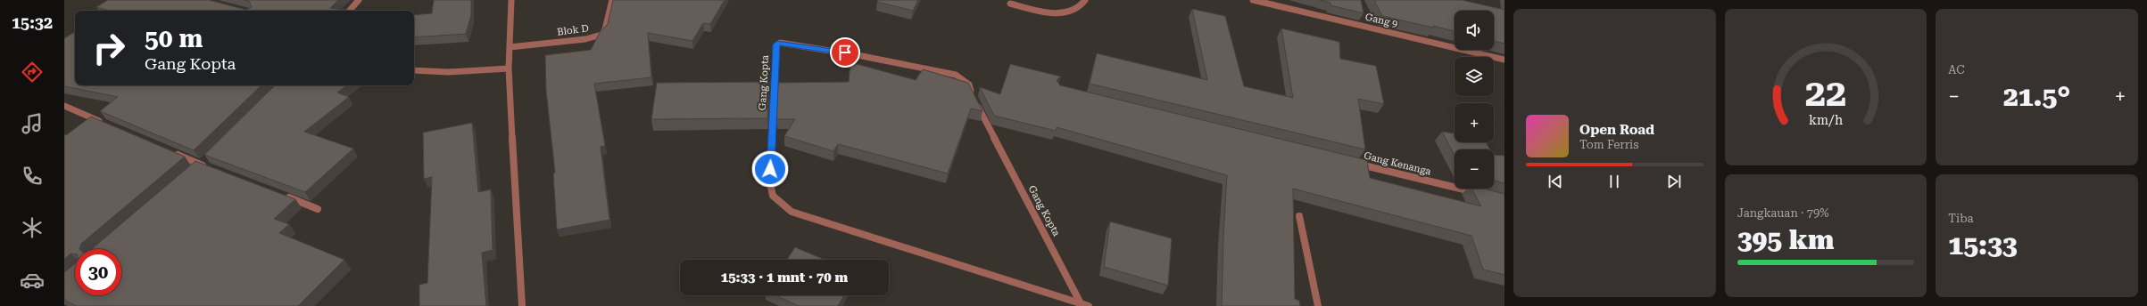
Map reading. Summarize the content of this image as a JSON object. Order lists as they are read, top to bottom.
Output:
{
  "streets": {
    "street": [
      "Gang 9",
      "Blok D",
      "Gang Kopta",
      "Gang Kenanga"
    ]
  },
  "page": {
    "tabs": "15:32",
    "tile": [
      "AC",
      ["Jangkauan · 79%", "395 km"],
      ["Tiba", "15:33"]
    ],
    "map_buttons": ["+", "−"],
    "turn": ["50 m", "Gang Kopta"],
    "heat": ["−", "21.5°", "+"],
    "song": ["Open Road", "Tom Ferris"],
    "limit": "30",
    "trip": "15:33 · 1 mnt · 70 m",
    "gauge": ["22", "km/h"]
  }
}
